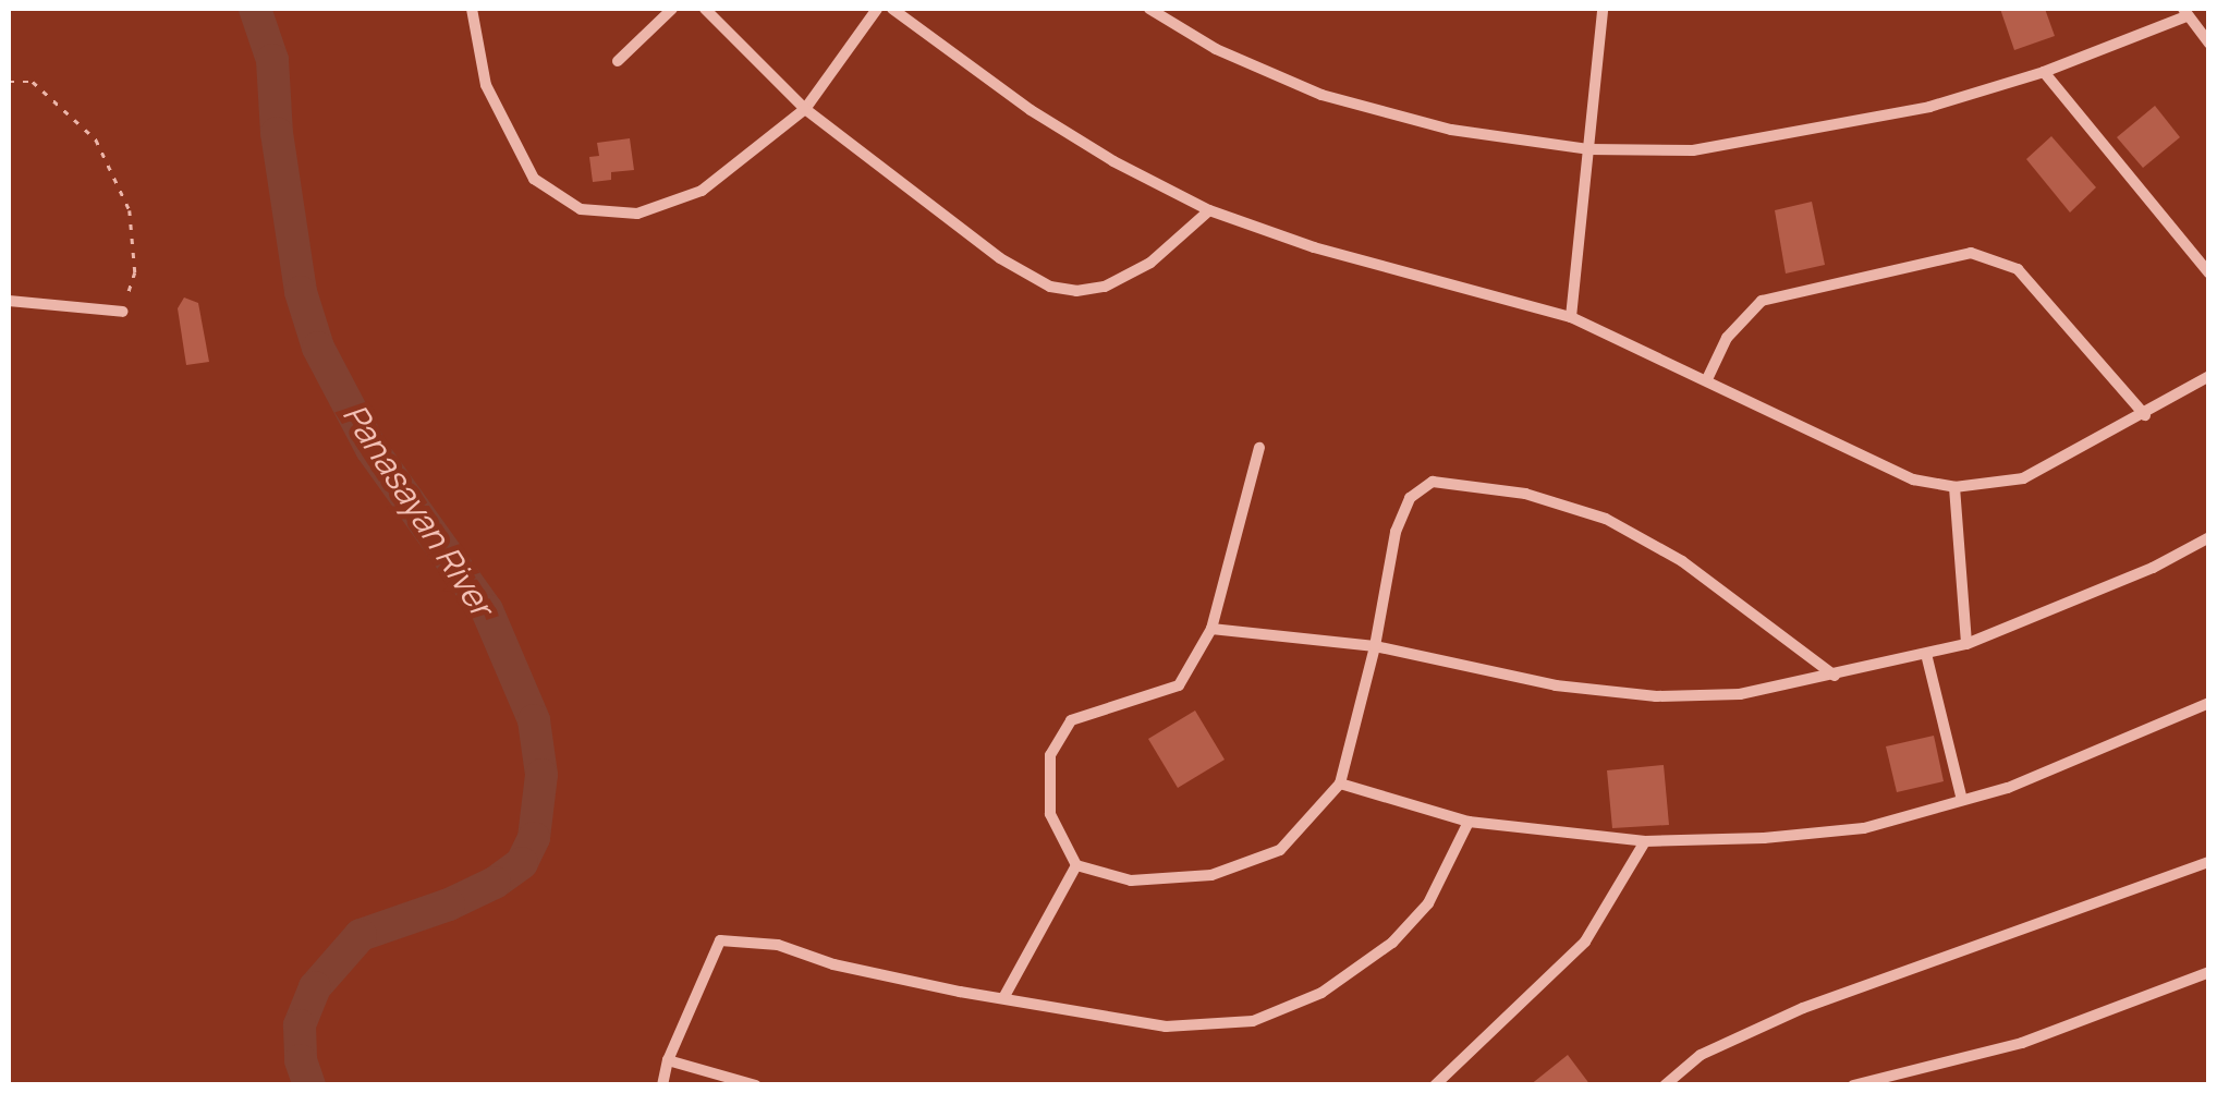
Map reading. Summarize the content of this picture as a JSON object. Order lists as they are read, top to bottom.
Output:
{
  "water": ["Panasayan River"]
}
